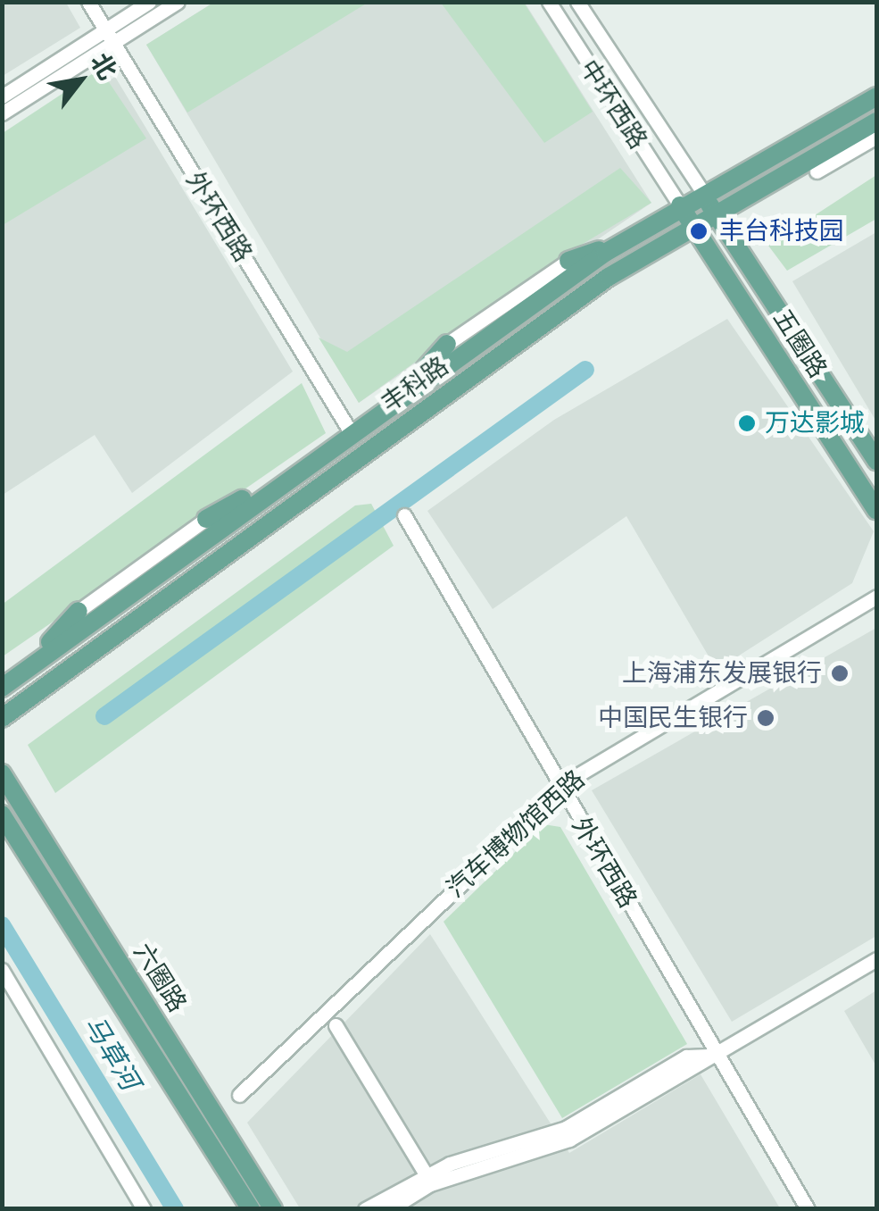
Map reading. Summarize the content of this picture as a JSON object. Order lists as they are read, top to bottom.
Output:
{
  "streets": {
    "main road": ["五圈路", "丰科路", "六圈路"],
    "street": ["中环西路", "外环西路", "汽车博物馆西路"]
  },
  "crossings": [
    ["中环西路", "五圈路"],
    ["中环西路", "丰科路"],
    ["外环西路", "丰科路"],
    ["外环西路", "汽车博物馆西路"],
    ["五圈路", "丰科路"]
  ],
  "water": ["马草河"],
  "places": [
    "丰台科技园",
    "万达影城",
    "上海浦东发展银行",
    "中国民生银行"
  ],
  "north": "top right"
}
